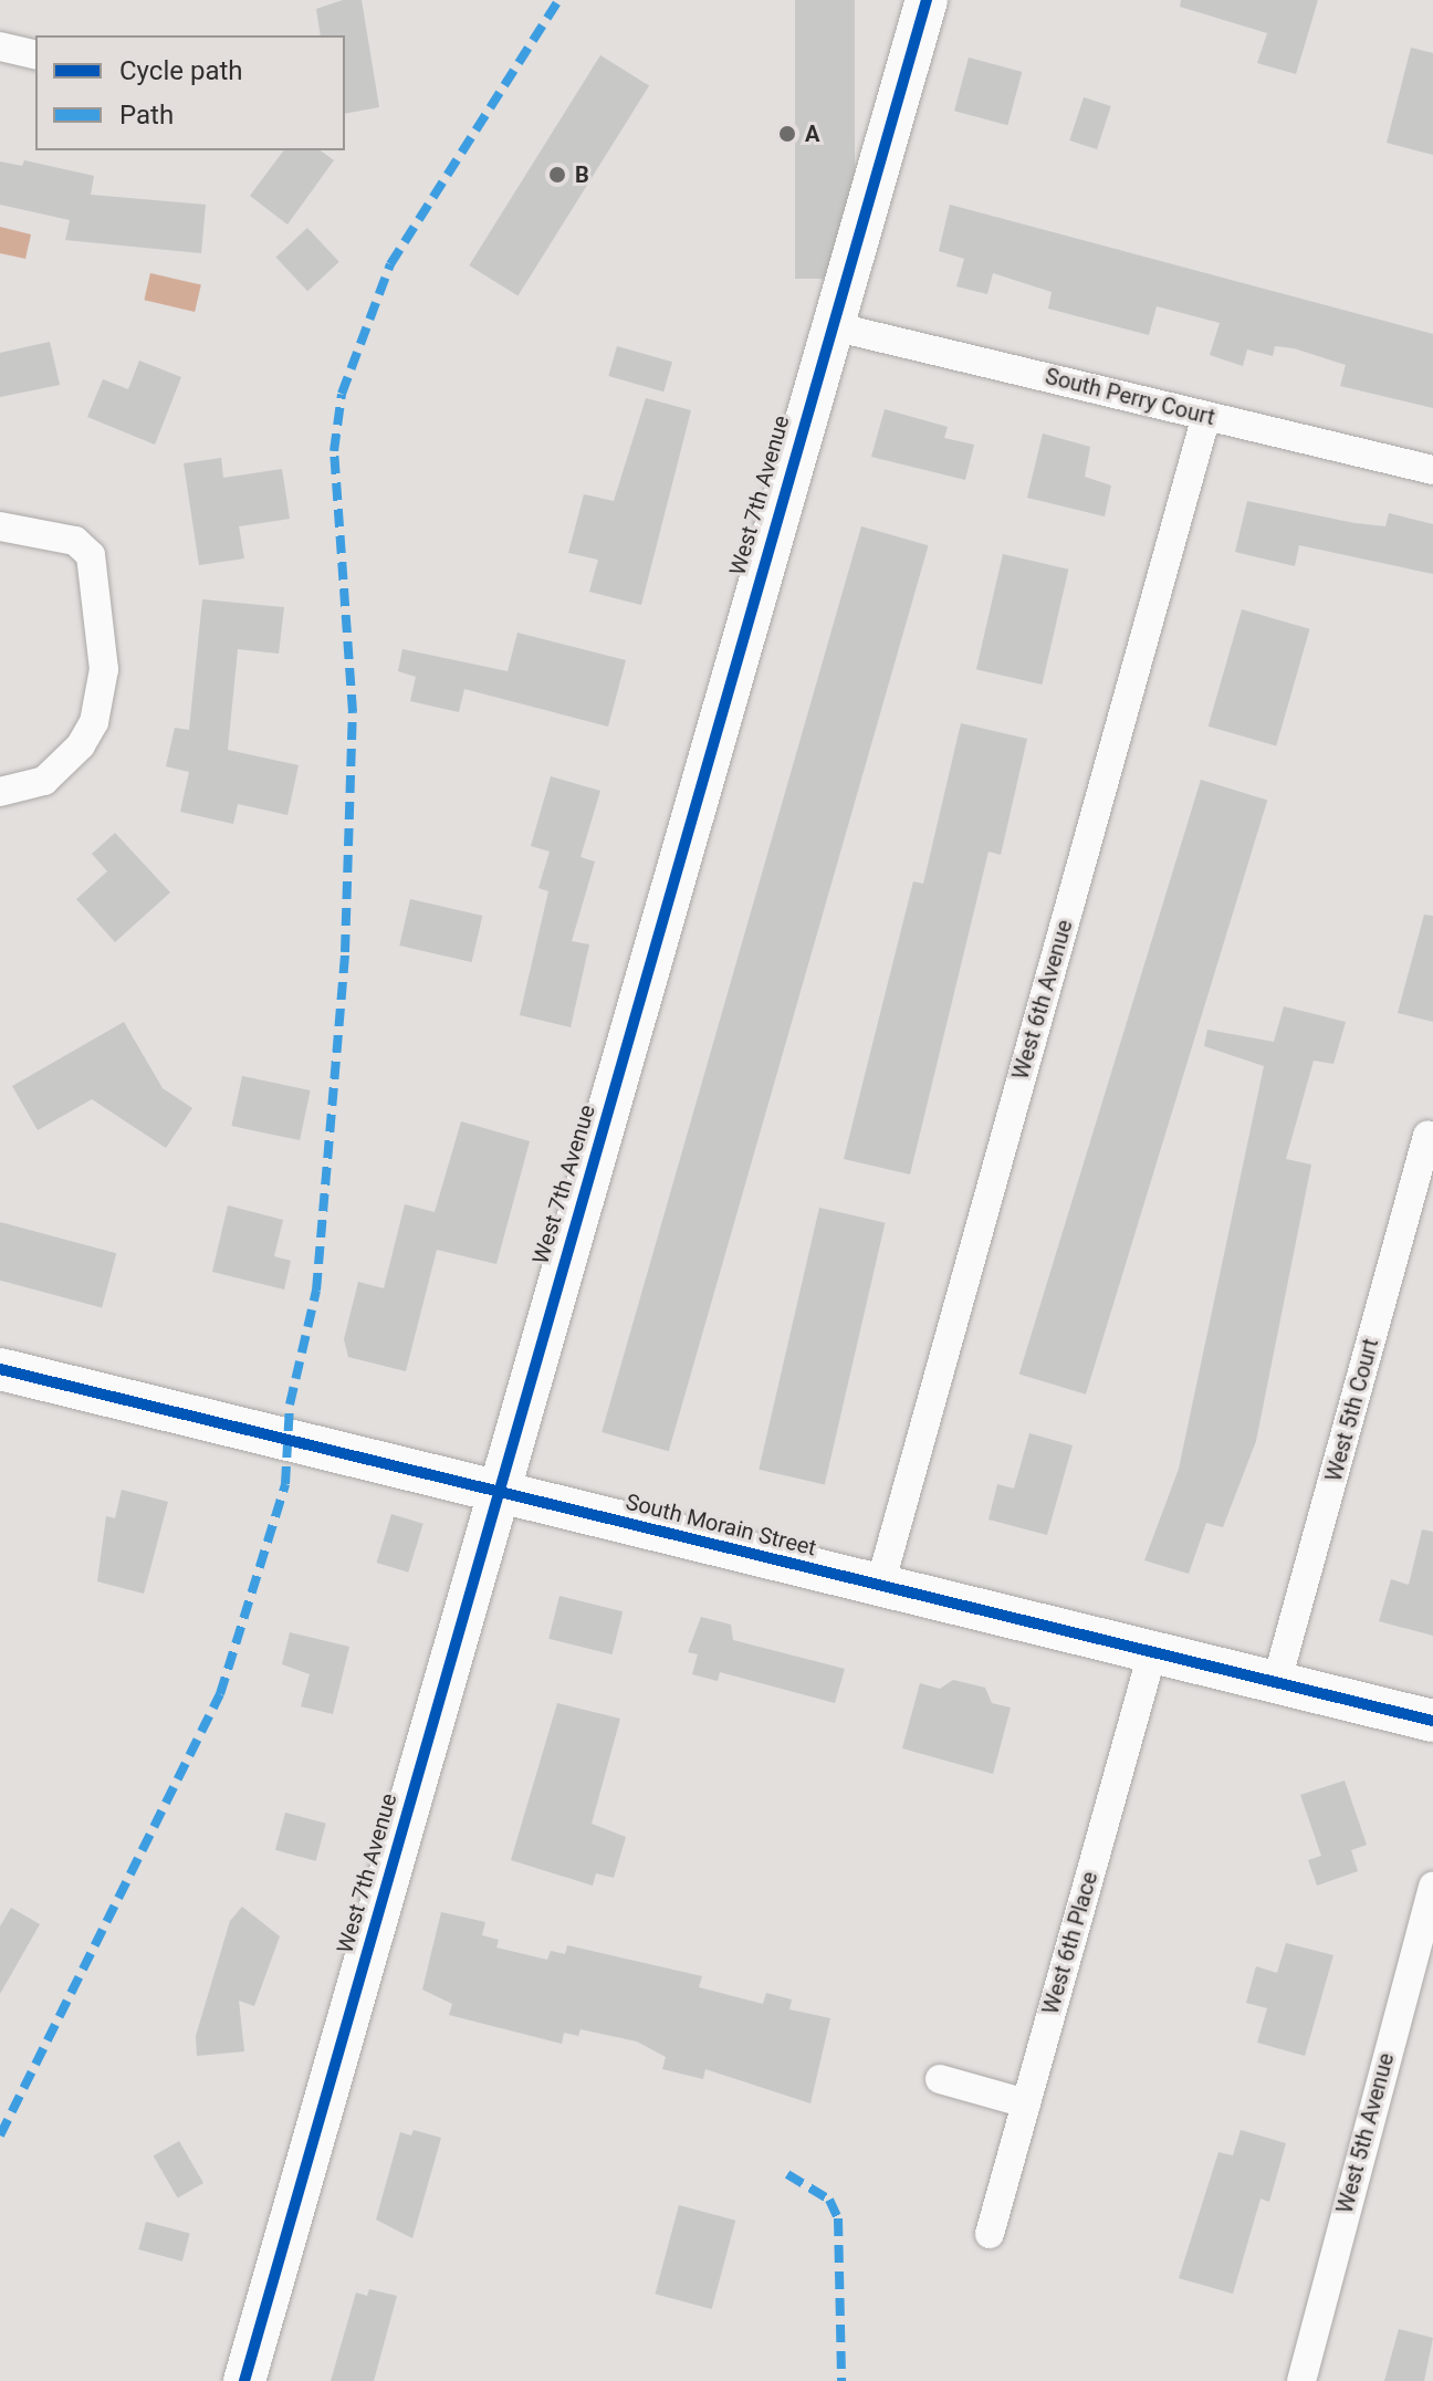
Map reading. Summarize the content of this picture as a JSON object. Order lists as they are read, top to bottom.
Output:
{
  "streets": {
    "street": [
      "South Perry Court",
      "West 7th Avenue",
      "West 6th Avenue",
      "West 5th Court",
      "South Morain Street",
      "West 6th Place",
      "West 5th Avenue"
    ]
  },
  "crossings": [
    ["South Perry Court", "West 7th Avenue"],
    ["South Perry Court", "West 6th Avenue"],
    ["West 7th Avenue", "South Morain Street"],
    ["West 6th Avenue", "South Morain Street"],
    ["West 5th Court", "South Morain Street"],
    ["South Morain Street", "West 6th Place"]
  ],
  "places": ["A", "B"],
  "legend": ["Cycle path", "Path"]
}
